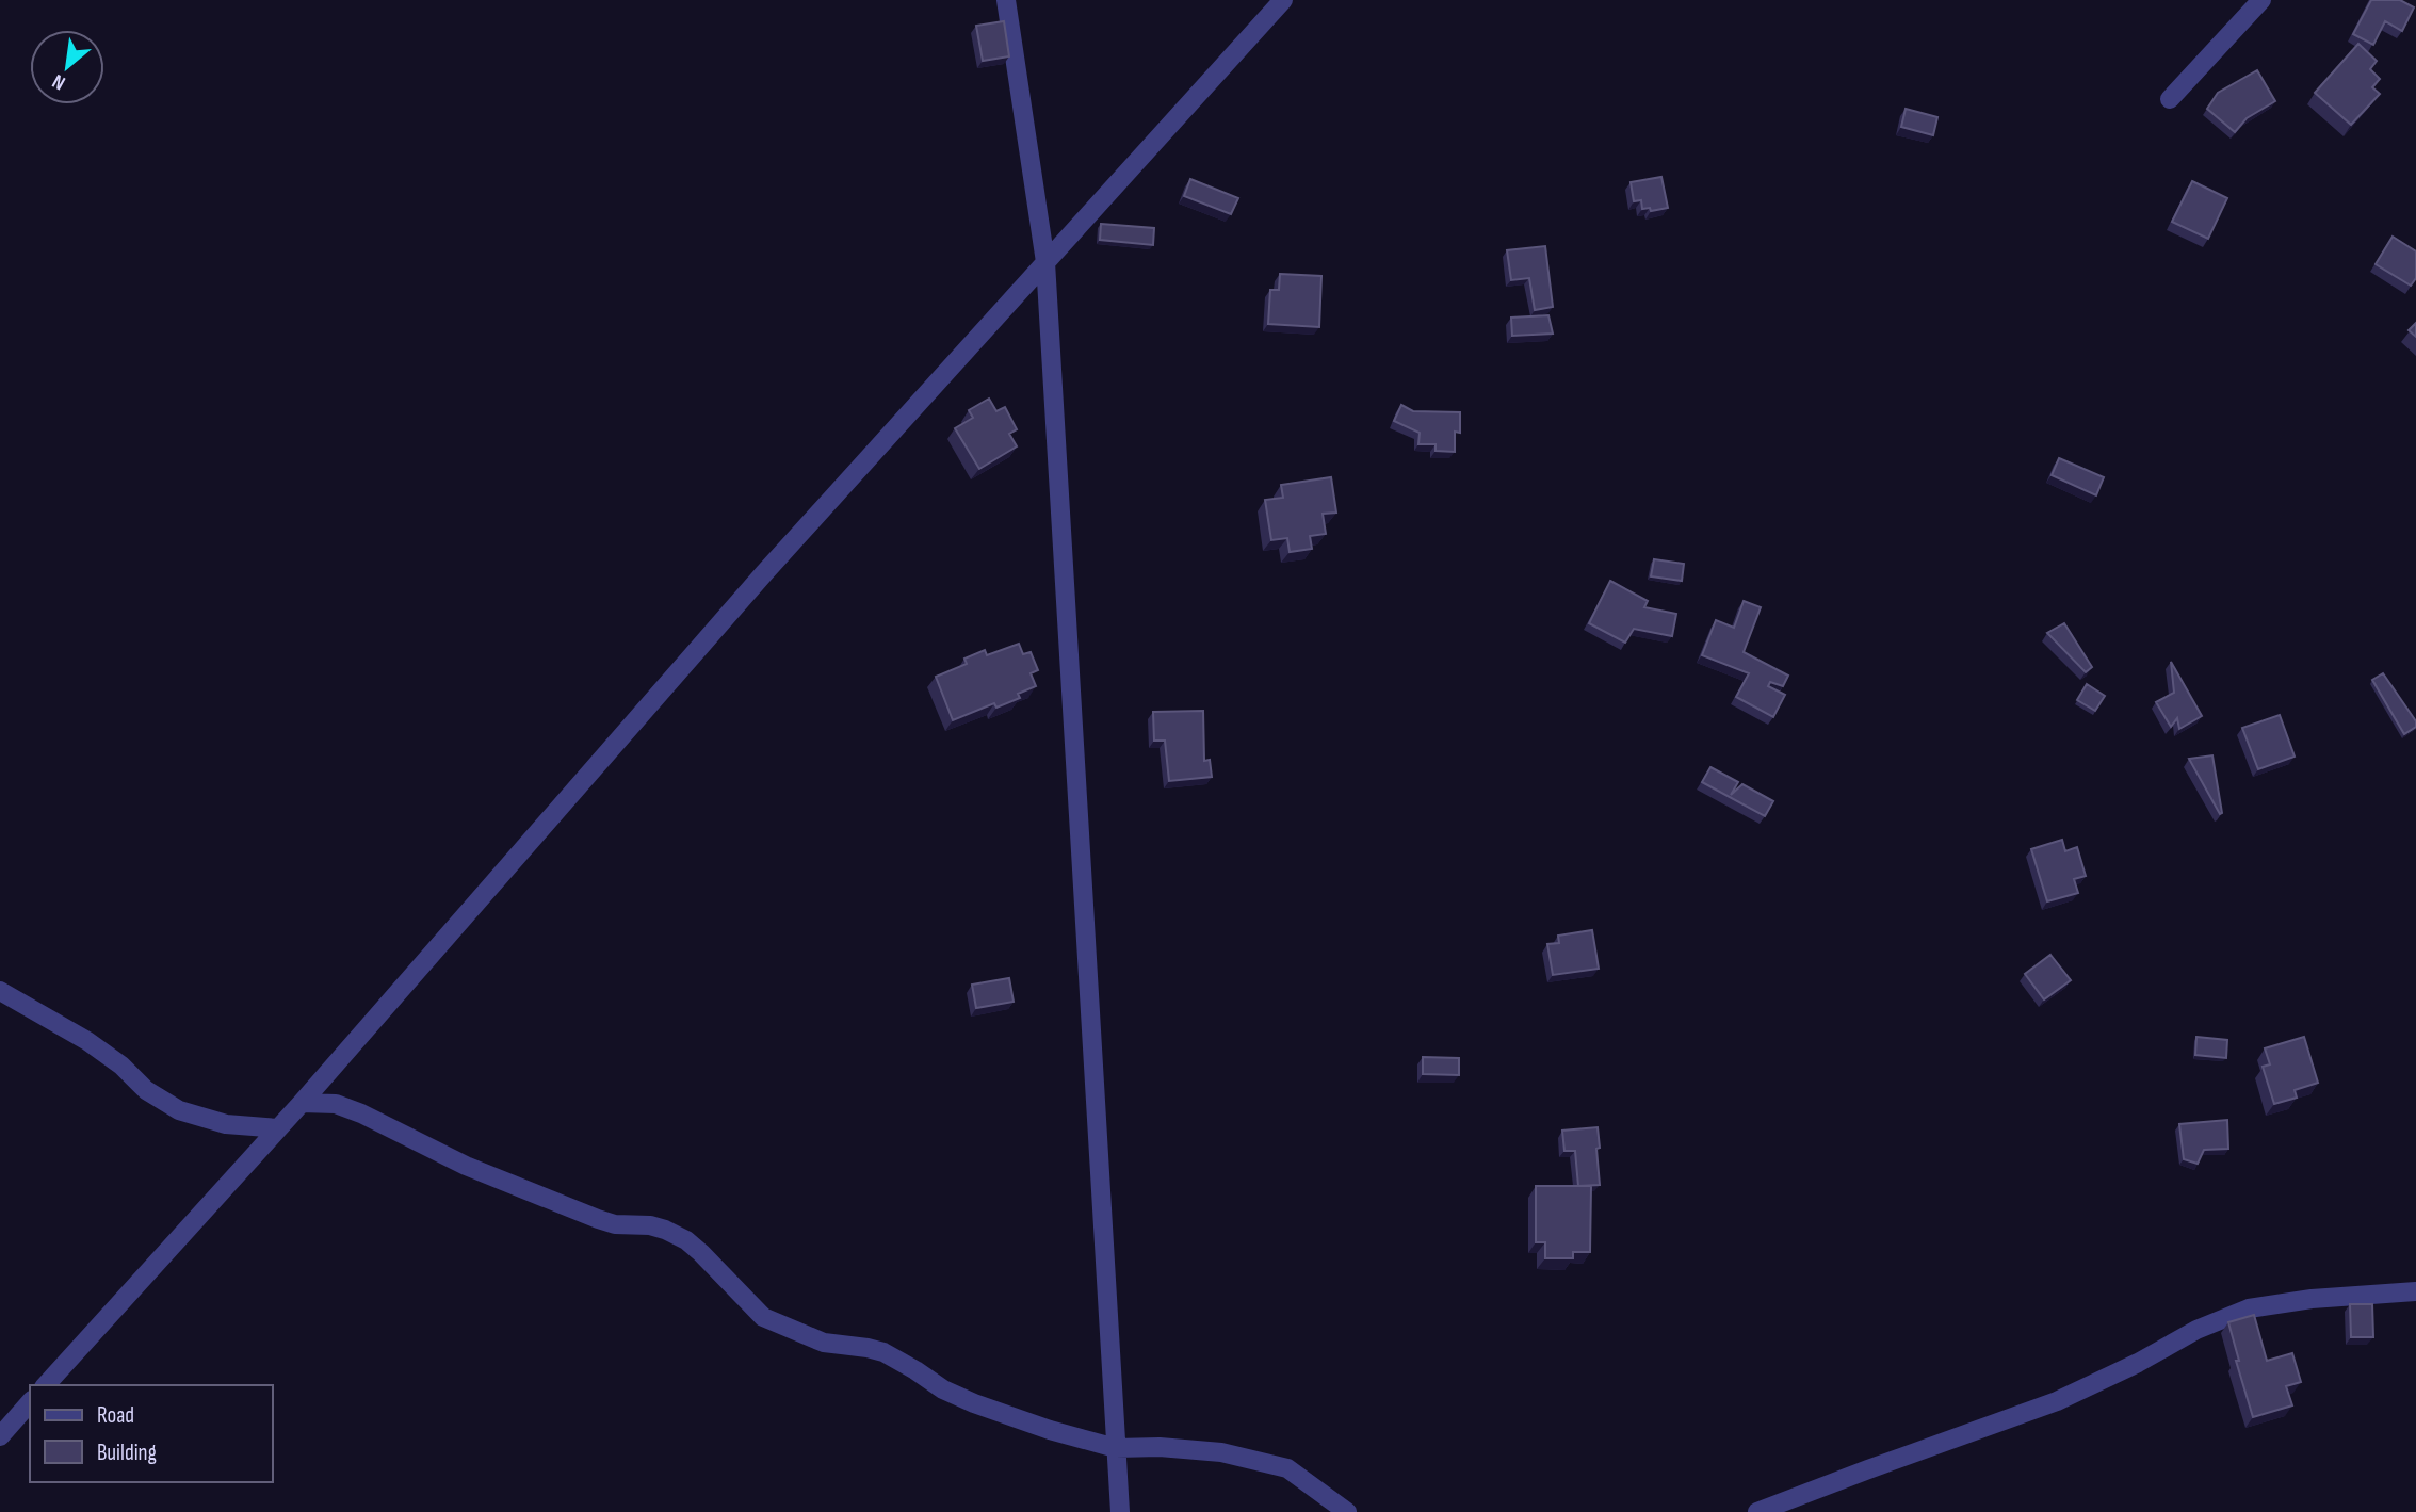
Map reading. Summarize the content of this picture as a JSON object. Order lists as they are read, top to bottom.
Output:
{
  "legend": ["Road", "Building"],
  "north": "bottom left"
}
